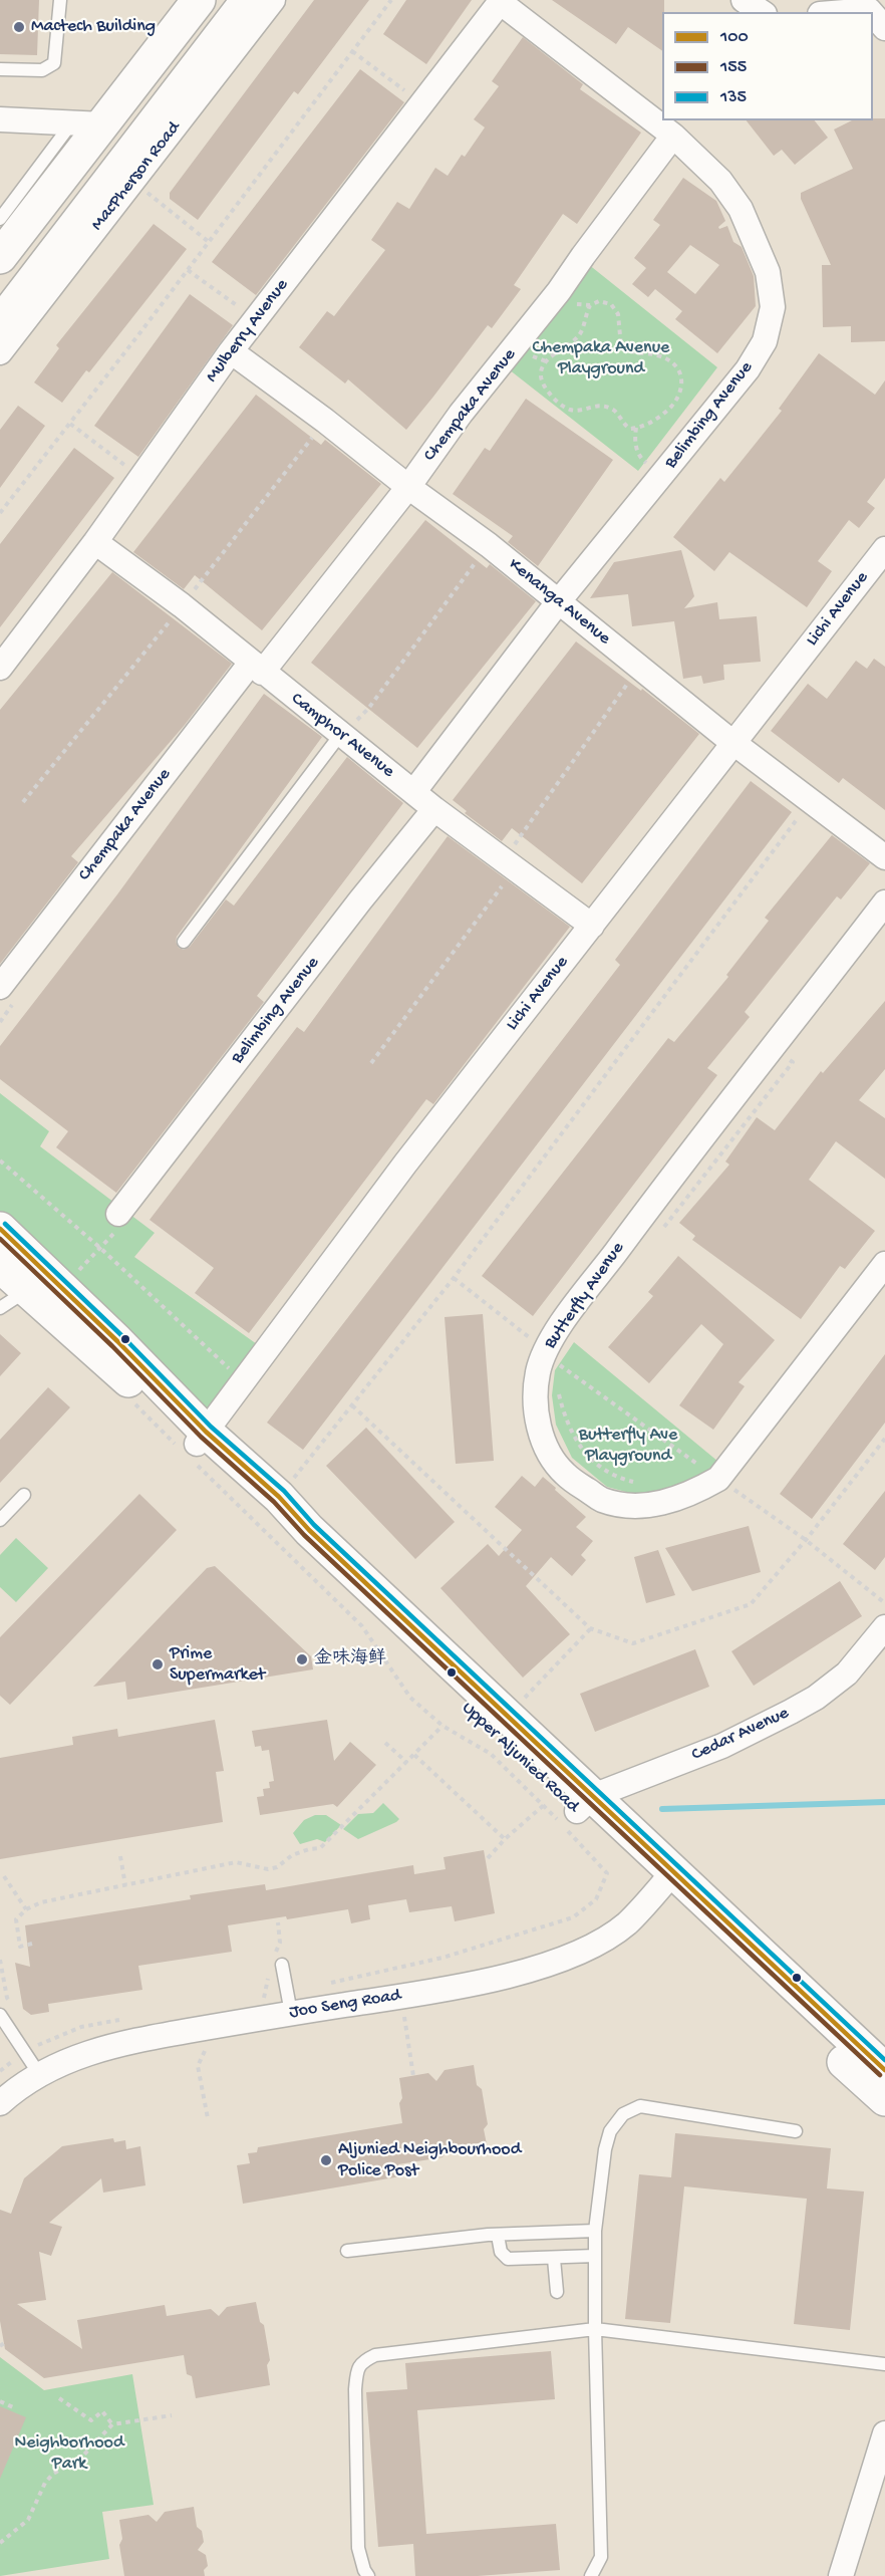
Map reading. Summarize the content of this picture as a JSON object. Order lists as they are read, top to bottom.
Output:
{
  "streets": {
    "main road": ["MacPherson Road", "Upper Aljunied Road"],
    "street": [
      "Mulberry Avenue",
      "Chempaka Avenue",
      "Belimbing Avenue",
      "Kenanga Avenue",
      "Lichi Avenue",
      "Camphor Avenue",
      "Butterfly Avenue",
      "Cedar Avenue",
      "Joo Seng Road"
    ]
  },
  "crossings": [
    ["Mulberry Avenue", "Belimbing Avenue"],
    ["Mulberry Avenue", "Kenanga Avenue"],
    ["Mulberry Avenue", "Camphor Avenue"],
    ["Chempaka Avenue", "Belimbing Avenue"],
    ["Chempaka Avenue", "Kenanga Avenue"],
    ["Chempaka Avenue", "Camphor Avenue"],
    ["Belimbing Avenue", "Kenanga Avenue"],
    ["Belimbing Avenue", "Camphor Avenue"],
    ["Kenanga Avenue", "Lichi Avenue"],
    ["Lichi Avenue", "Camphor Avenue"],
    ["Lichi Avenue", "Upper Aljunied Road"],
    ["Cedar Avenue", "Upper Aljunied Road"],
    ["Upper Aljunied Road", "Joo Seng Road"]
  ],
  "parks": ["Chempaka Avenue Playground", "Butterfly Ave Playground", "Neighborhood Park"],
  "places": [
    "Mactech Building",
    "金味海鲜",
    "Prime Supermarket",
    "Aljunied Neighbourhood Police Post"
  ],
  "lines": ["transit line 135", "transit line 100", "transit line 155"],
  "legend": ["100", "155", "135"]
}
